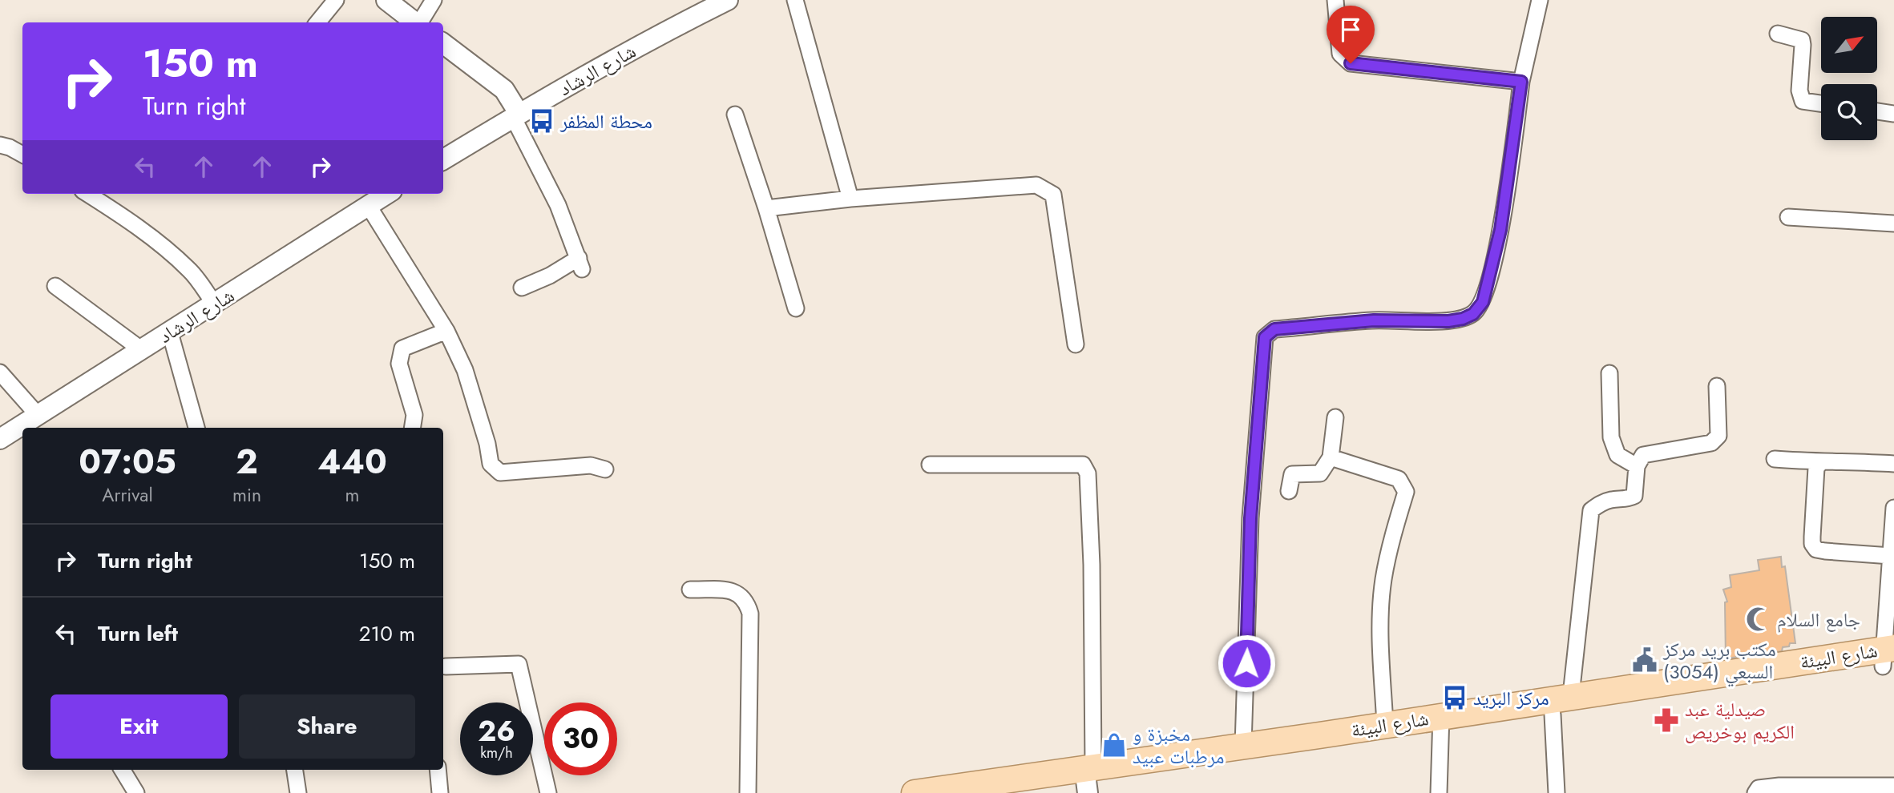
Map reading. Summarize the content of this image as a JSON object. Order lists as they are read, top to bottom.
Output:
{
  "streets": {
    "main road": ["شارع البيئة"],
    "street": ["شارع الرشاد"]
  },
  "places": {
    "bus stop": ["محطة المظفر", "مركز البريد"],
    "mosque": ["جامع السلام"],
    "public building": ["مكتب بريد مركز السبعي (3054)"],
    "pharmacy": ["صيدلية عبد الكريم بوخريص"],
    "shop": ["مخبزة و مرطبات عبيد"]
  },
  "north": "top right",
  "page": {
    "turn": ["150 m", "Turn right"],
    "eta": [
      "07:05",
      "Arrival",
      "2",
      "min",
      "440",
      "m"
    ],
    "list": [
      {
        "name": "Turn right",
        "value": "150 m"
      },
      {
        "name": "Turn left",
        "value": "210 m"
      }
    ],
    "buttons": ["Exit", "Share"],
    "speed": "26 km/h",
    "limit": "30"
  }
}
